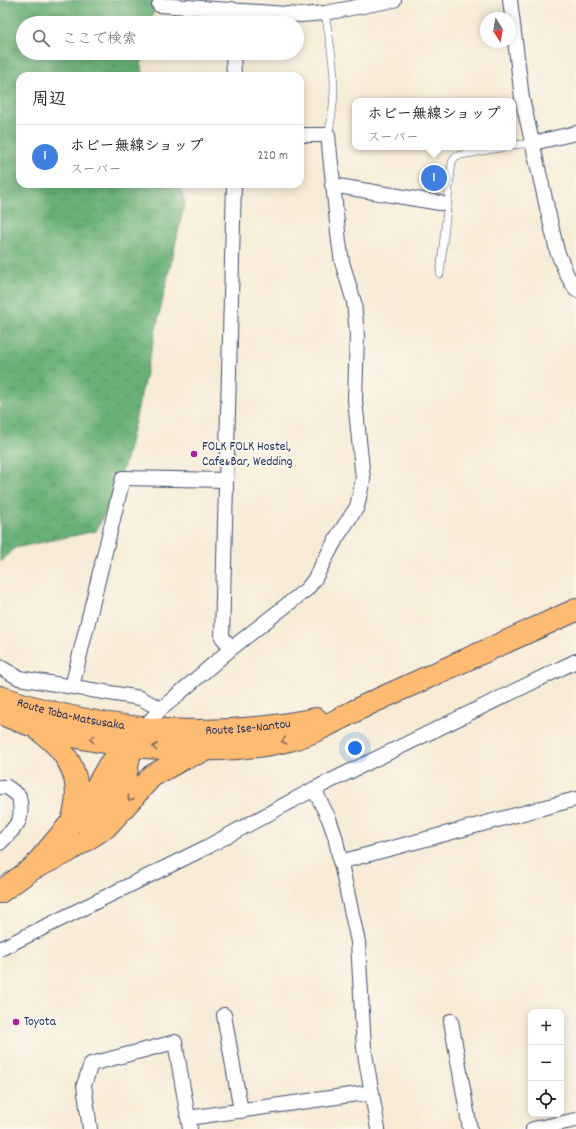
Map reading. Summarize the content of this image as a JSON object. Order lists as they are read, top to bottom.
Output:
{
  "streets": {
    "main road": ["Route Toba-Matsusaka", "Route Ise-Nantou"]
  },
  "crossings": [
    ["Route Toba-Matsusaka", "Route Ise-Nantou"]
  ],
  "places": ["FOLK FOLK Hostel, Cafe&Bar, Wedding", "Toyota"],
  "north": "bottom",
  "page": {
    "search": "ここで検索",
    "heading": "周辺",
    "popup": ["ホビー無線ショップ", "スーパー"],
    "list": [
      {
        "mark": "1",
        "name": "ホビー無線ショップ",
        "note": "スーパー",
        "value": "220 m"
      }
    ],
    "pins": "1",
    "map_buttons": ["+", "−"]
  }
}
